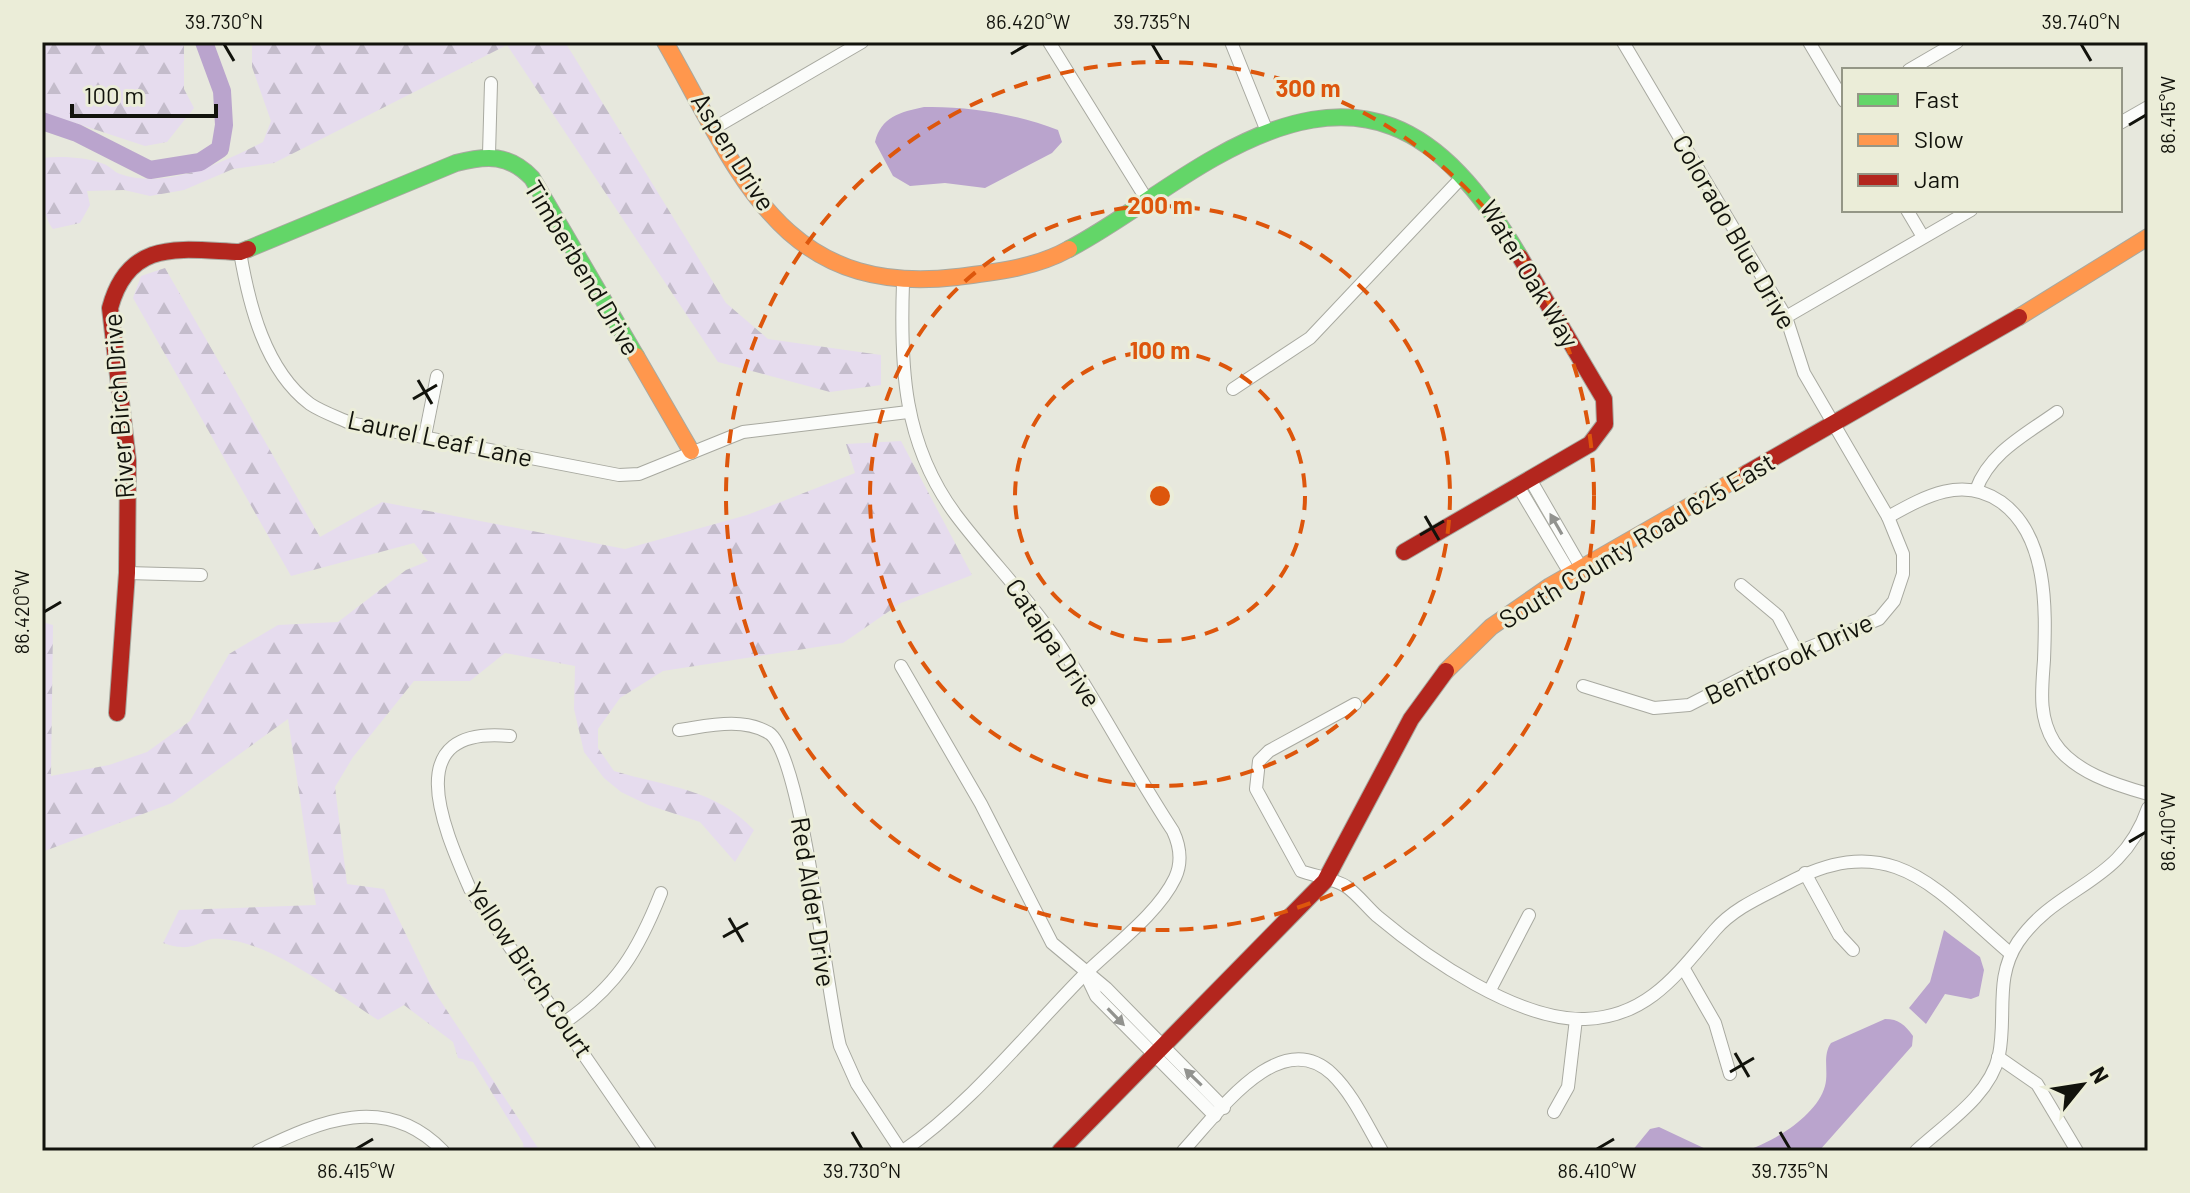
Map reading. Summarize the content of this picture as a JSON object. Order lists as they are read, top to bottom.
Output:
{
  "streets": {
    "street": [
      "Aspen Drive",
      "Colorado Blue Drive",
      "Timberbend Drive",
      "Water Oak Way",
      "River Birch Drive",
      "Laurel Leaf Lane",
      "South County Road 625 East",
      "Catalpa Drive",
      "Bentbrook Drive",
      "Red Alder Drive",
      "Yellow Birch Court"
    ]
  },
  "crossings": [
    ["Aspen Drive", "Water Oak Way"],
    ["Aspen Drive", "Catalpa Drive"],
    ["Colorado Blue Drive", "South County Road 625 East"],
    ["Colorado Blue Drive", "Bentbrook Drive"],
    ["Timberbend Drive", "Laurel Leaf Lane"],
    ["Water Oak Way", "Catalpa Drive"],
    ["River Birch Drive", "Laurel Leaf Lane"],
    ["Laurel Leaf Lane", "Catalpa Drive"],
    ["South County Road 625 East", "Bentbrook Drive"],
    ["Catalpa Drive", "Red Alder Drive"]
  ],
  "legend": ["Fast", "Slow", "Jam"],
  "scale_bar": "100 m",
  "north": "top right",
  "coordinates": [
    "39.730°N",
    "86.420°W",
    "39.735°N",
    "39.740°N",
    "86.415°W",
    "86.410°W"
  ],
  "rings": ["300 m", "200 m", "100 m"]
}
